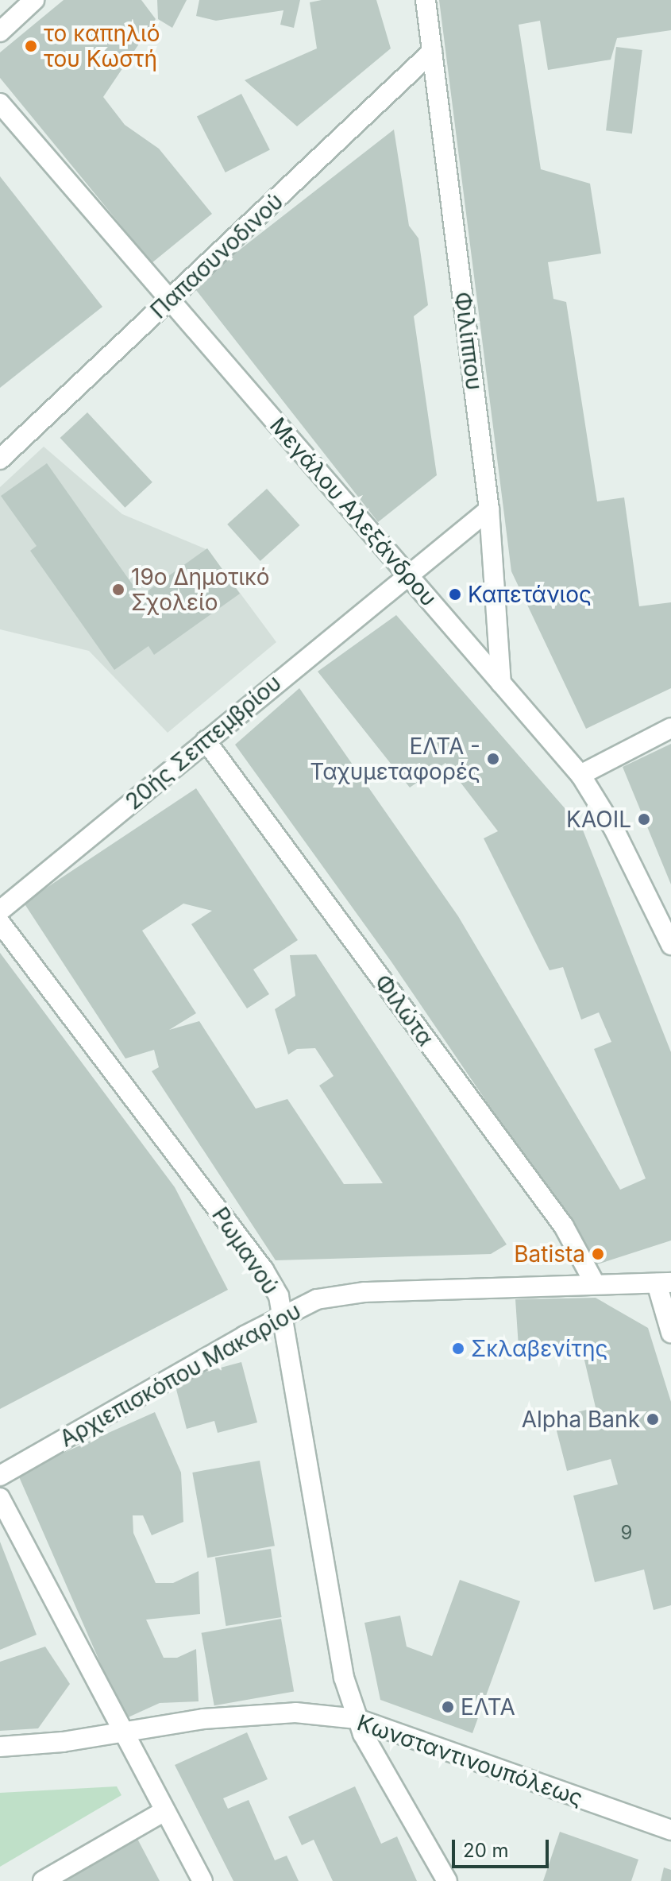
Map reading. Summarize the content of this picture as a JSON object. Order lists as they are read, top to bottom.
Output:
{
  "streets": {
    "street": [
      "Παπασυνοδινού",
      "Φιλίππου",
      "Μεγάλου Αλεξάνδρου",
      "20ής Σεπτεμβρίου",
      "Φιλώτα",
      "Ρωμανού",
      "Αρχιεπισκόπου Μακαρίου",
      "Κωνσταντινουπόλεως"
    ]
  },
  "crossings": [
    ["Παπασυνοδινού", "Φιλίππου"],
    ["Παπασυνοδινού", "Μεγάλου Αλεξάνδρου"],
    ["Φιλίππου", "Μεγάλου Αλεξάνδρου"],
    ["Φιλίππου", "20ής Σεπτεμβρίου"],
    ["Μεγάλου Αλεξάνδρου", "20ής Σεπτεμβρίου"],
    ["20ής Σεπτεμβρίου", "Φιλώτα"],
    ["Φιλώτα", "Αρχιεπισκόπου Μακαρίου"],
    ["Ρωμανού", "Αρχιεπισκόπου Μακαρίου"],
    ["Ρωμανού", "Κωνσταντινουπόλεως"]
  ],
  "places": [
    "το καπηλιό του Κωστή",
    "19ο Δημοτικό Σχολείο",
    "Καπετάνιος",
    "ΕΛΤΑ - Ταχυμεταφορές",
    "KAOIL",
    "Batista",
    "Σκλαβενίτης",
    "Alpha Bank",
    "ΕΛΤΑ"
  ],
  "house_numbers": ["9"],
  "scale_bar": "20 m"
}
